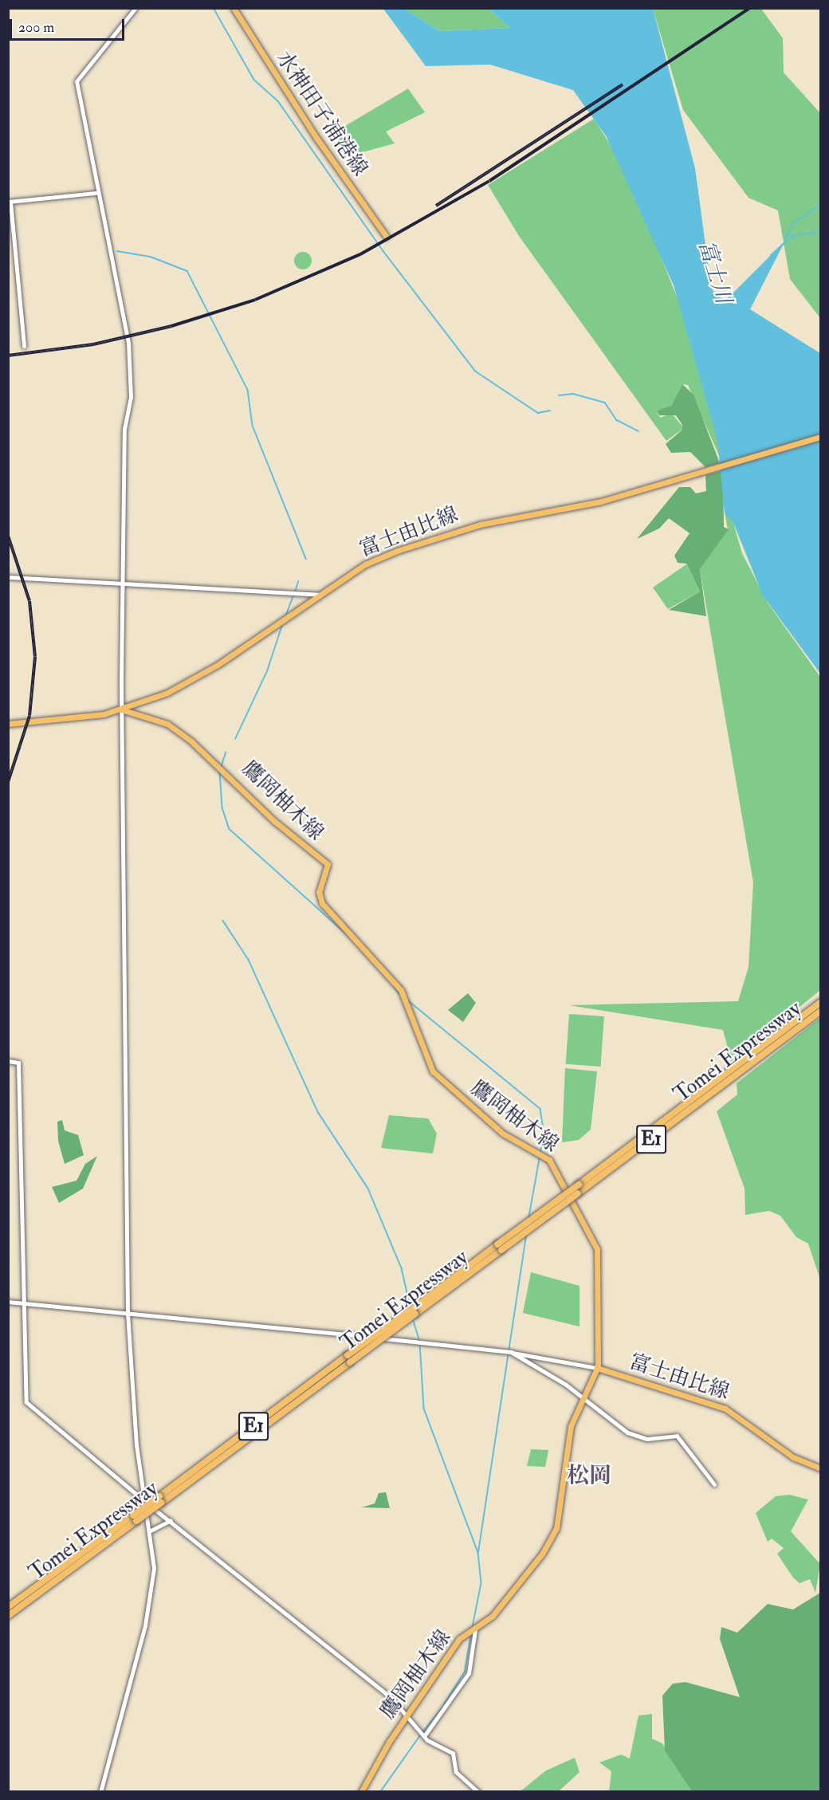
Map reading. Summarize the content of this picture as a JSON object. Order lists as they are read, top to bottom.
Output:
{
  "streets": {
    "highway": ["Tomei Expressway", "E1"],
    "main road": ["水神田子浦港線", "富士由比線", "鷹岡柚木線"]
  },
  "crossings": [
    ["富士由比線", "鷹岡柚木線"]
  ],
  "districts": ["松岡"],
  "water": ["富士川"],
  "scale_bar": "200 m"
}
